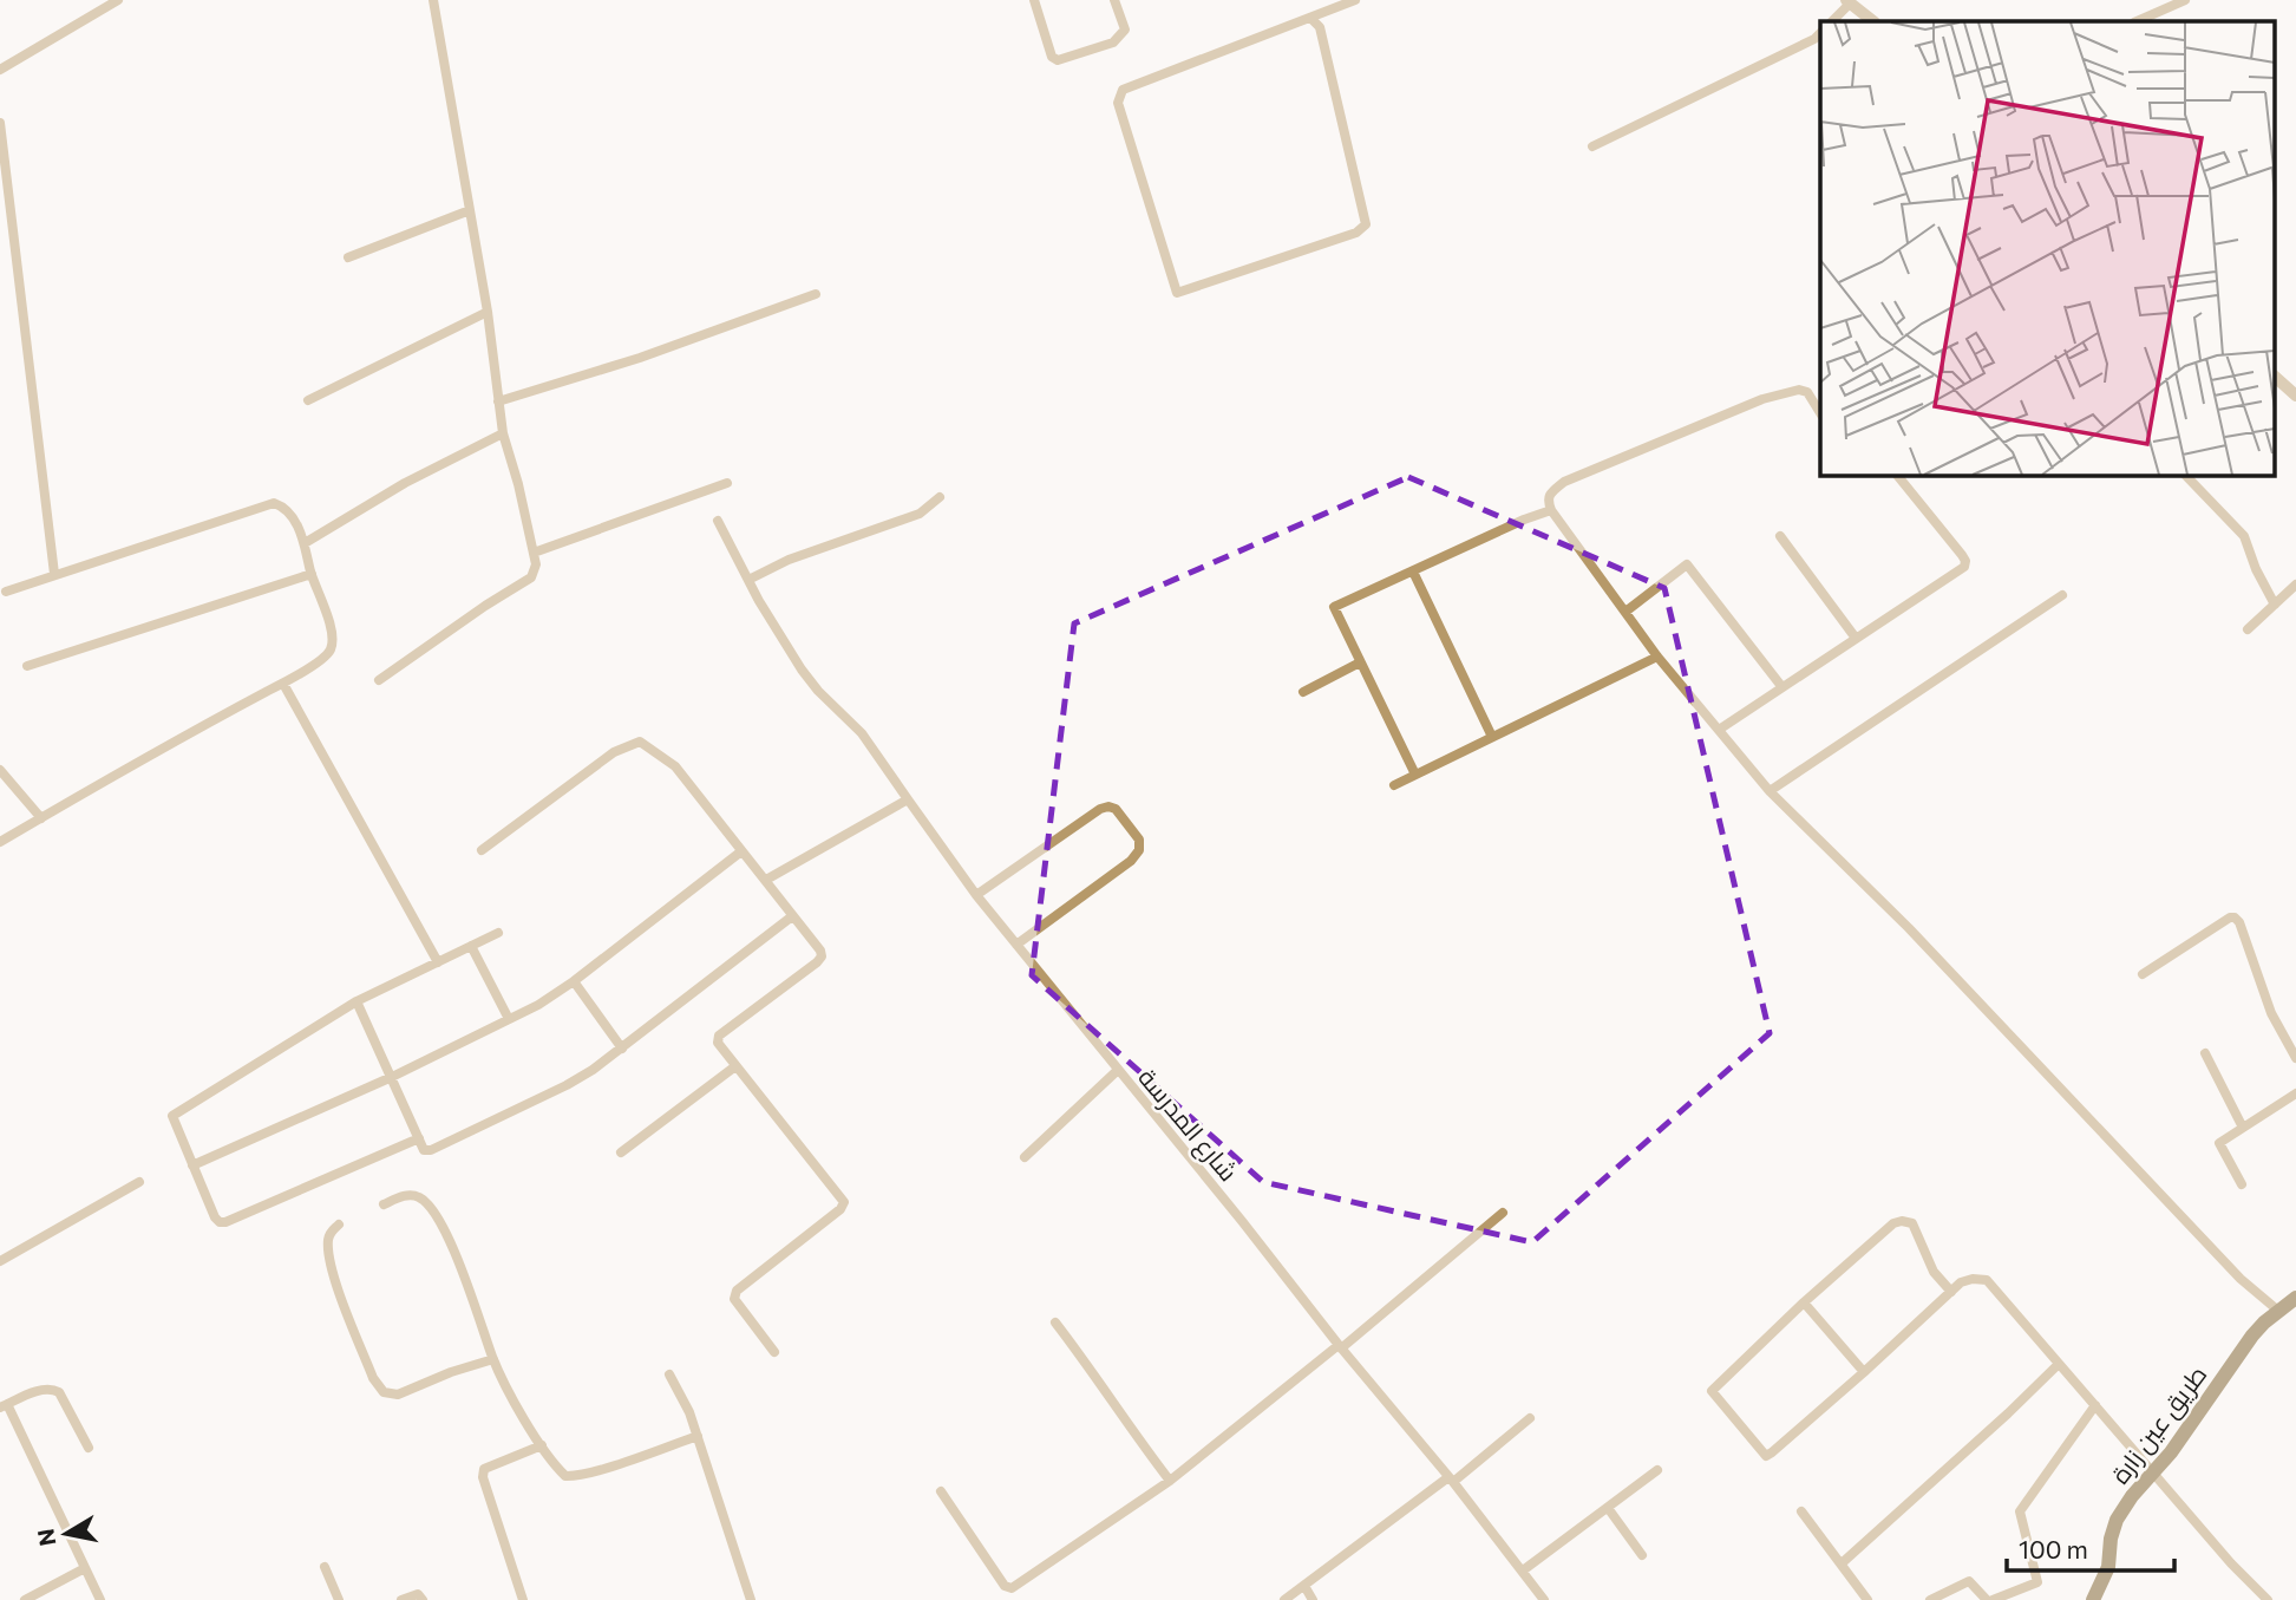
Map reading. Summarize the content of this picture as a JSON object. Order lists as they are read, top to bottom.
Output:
{
  "streets": {
    "main road": ["طريق عين زارة"],
    "street": ["شارع المدرسة"]
  },
  "scale_bar": "100 m",
  "north": "left"
}
